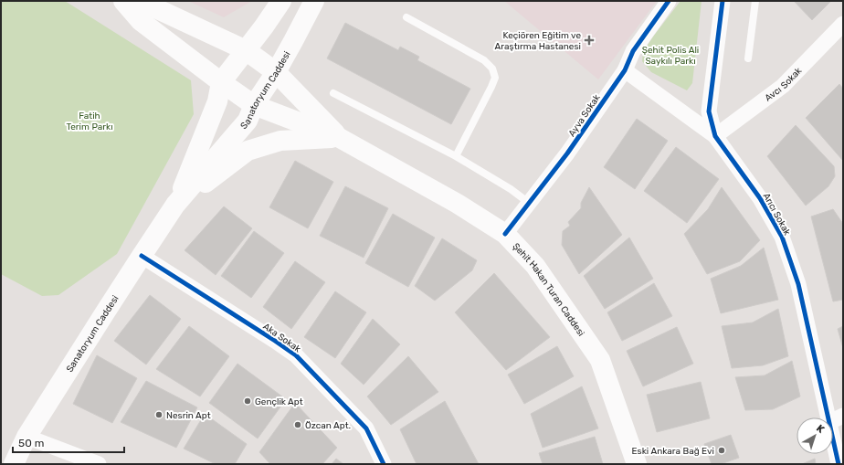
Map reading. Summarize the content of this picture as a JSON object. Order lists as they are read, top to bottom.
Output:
{
  "streets": {
    "main road": ["Sanatoryum Caddesi", "Şehit Hakan Turan Caddesi"],
    "street": [
      "Avcı Sokak",
      "Ayva Sokak",
      "Arıcı Sokak",
      "Aka Sokak"
    ]
  },
  "crossings": [
    ["Avcı Sokak", "Arıcı Sokak"],
    ["Sanatoryum Caddesi", "Aka Sokak"],
    ["Ayva Sokak", "Şehit Hakan Turan Caddesi"]
  ],
  "parks": ["Şehit Polis Ali Saykılı Parkı", "Fatih Terim Parkı"],
  "places": {
    "health": ["Keçiören Eğitim ve Araştırma Hastanesi"],
    "other": [
      "Gençlik Apt",
      "Nesrin Apt",
      "Özcan Apt.",
      "Eski Ankara Bağ Evi"
    ]
  },
  "scale_bar": "50 m",
  "north": "top right"
}
